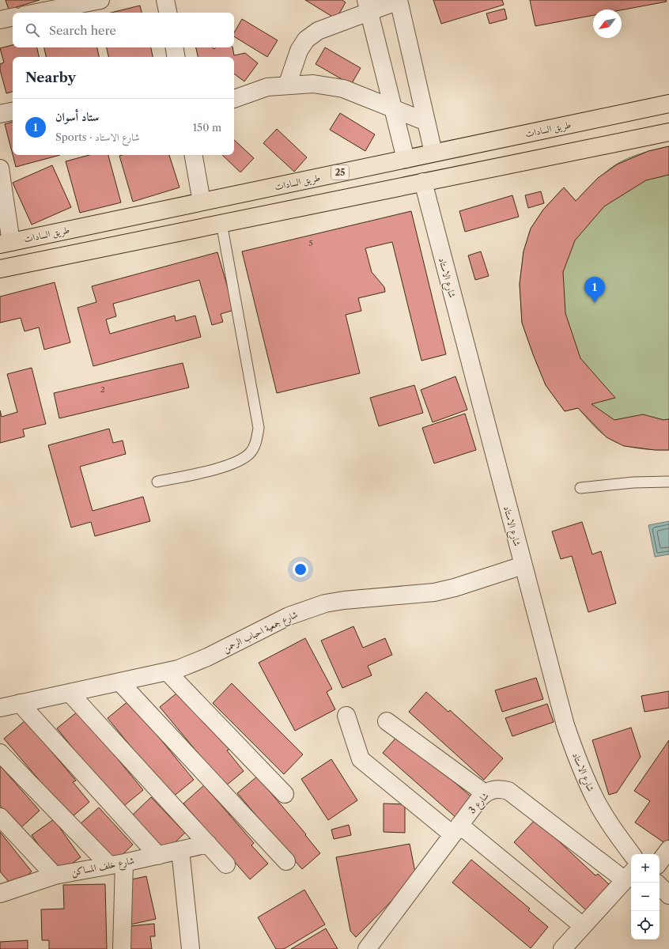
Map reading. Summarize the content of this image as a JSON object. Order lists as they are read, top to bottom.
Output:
{
  "streets": {
    "main road": ["طريق السادات", "25"],
    "street": [
      "شارع الاستاد",
      "شارع جمعية احباب الرحمن",
      "شارع 3",
      "شارع خلف المساكن"
    ]
  },
  "crossings": [
    ["شارع الاستاد", "شارع جمعية احباب الرحمن"]
  ],
  "house_numbers": ["5", "2"],
  "north": "bottom left",
  "page": {
    "search": "Search here",
    "heading": "Nearby",
    "list": [
      {
        "mark": "1",
        "name": "ستاد أسوان",
        "note": "Sports · شارع الاستاد",
        "value": "150 m"
      }
    ],
    "pins": "1",
    "map_buttons": ["+", "−"]
  }
}
